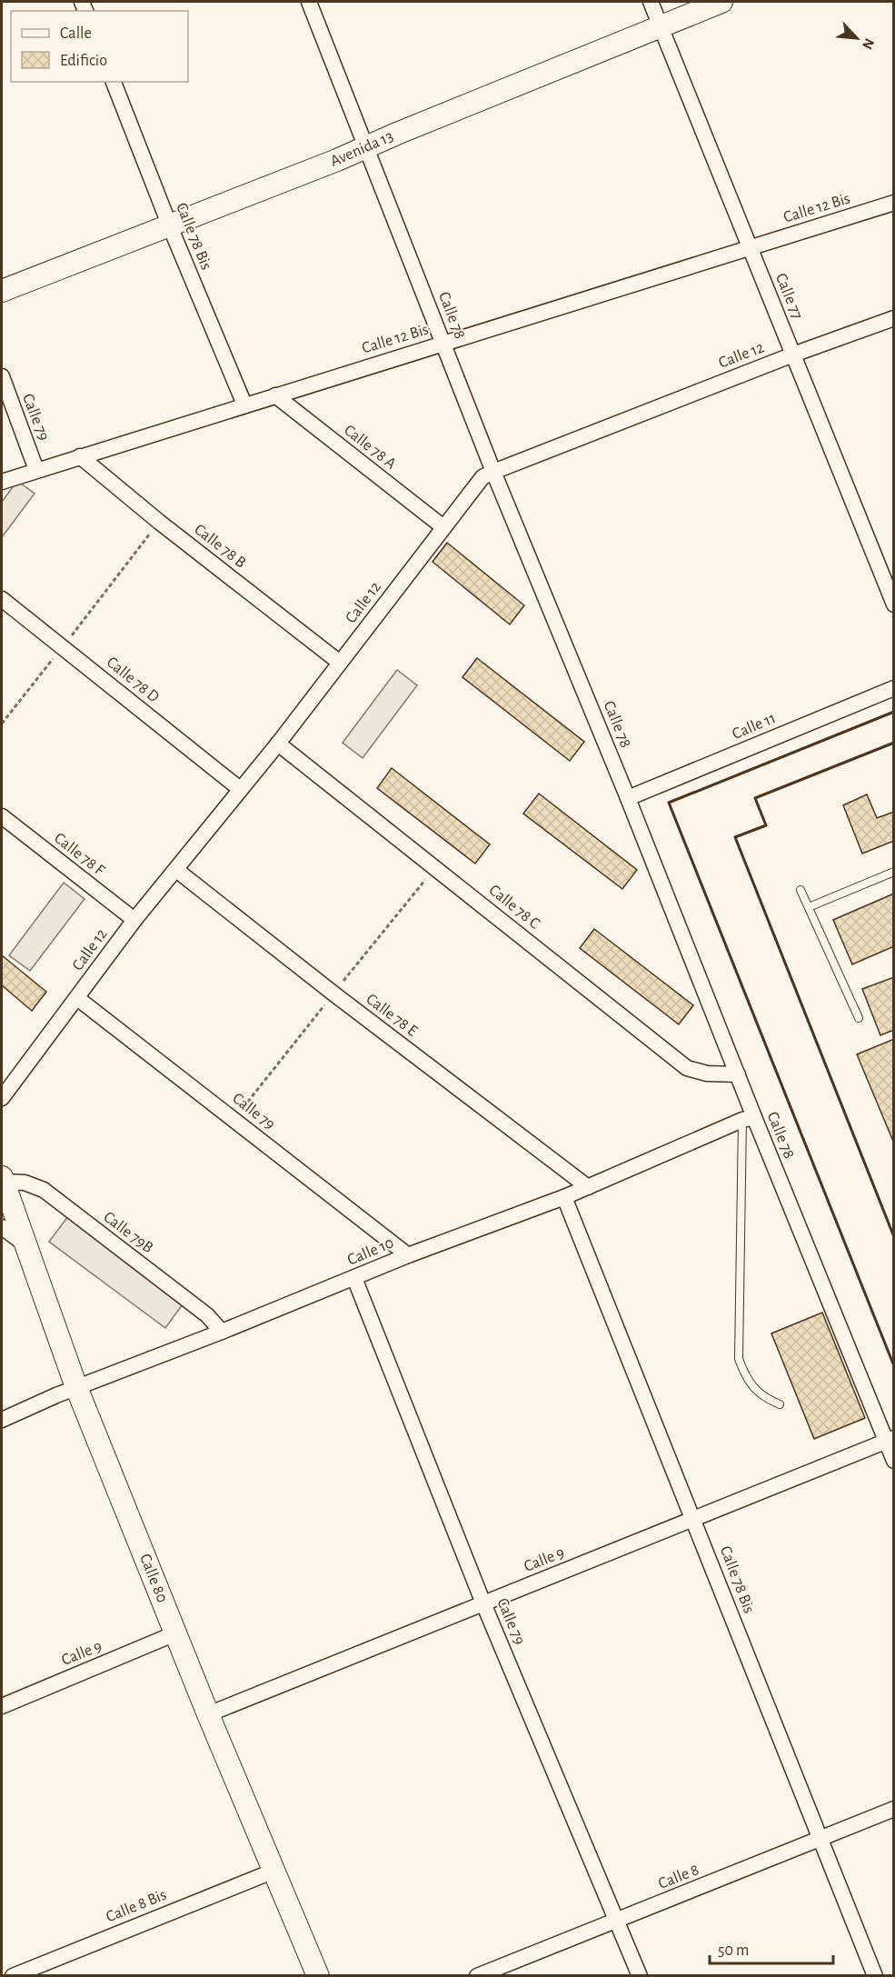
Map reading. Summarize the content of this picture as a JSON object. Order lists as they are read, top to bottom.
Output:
{
  "streets": {
    "street": [
      "Avenida 13",
      "Calle 12 Bis",
      "Calle 78 Bis",
      "Calle 77",
      "Calle 78",
      "Calle 12",
      "Calle 79",
      "Calle 78 A",
      "Calle 78 B",
      "Calle 78 D",
      "Calle 11",
      "Calle 78 F",
      "Calle 78 C",
      "Calle 78 E",
      "Calle 79B",
      "Calle 10",
      "Calle 9",
      "Calle 80",
      "Calle 8",
      "Calle 8 Bis"
    ]
  },
  "crossings": [
    ["Avenida 13", "Calle 78 Bis"],
    ["Avenida 13", "Calle 77"],
    ["Avenida 13", "Calle 78"],
    ["Calle 12 Bis", "Calle 78 Bis"],
    ["Calle 12 Bis", "Calle 77"],
    ["Calle 12 Bis", "Calle 78"],
    ["Calle 12 Bis", "Calle 79"],
    ["Calle 12 Bis", "Calle 78 A"],
    ["Calle 12 Bis", "Calle 78 B"],
    ["Calle 78 Bis", "Calle 10"],
    ["Calle 78 Bis", "Calle 9"],
    ["Calle 78 Bis", "Calle 8"],
    ["Calle 77", "Calle 12"],
    ["Calle 78", "Calle 12"],
    ["Calle 78", "Calle 11"],
    ["Calle 78", "Calle 78 C"],
    ["Calle 78", "Calle 10"],
    ["Calle 78", "Calle 9"],
    ["Calle 12", "Calle 79"],
    ["Calle 12", "Calle 78 A"],
    ["Calle 12", "Calle 78 B"],
    ["Calle 12", "Calle 78 D"],
    ["Calle 12", "Calle 78 F"],
    ["Calle 12", "Calle 78 C"],
    ["Calle 12", "Calle 78 E"],
    ["Calle 79", "Calle 10"],
    ["Calle 79", "Calle 9"],
    ["Calle 79", "Calle 8"],
    ["Calle 78 E", "Calle 10"],
    ["Calle 79B", "Calle 10"],
    ["Calle 79B", "Calle 80"],
    ["Calle 10", "Calle 80"],
    ["Calle 9", "Calle 80"],
    ["Calle 80", "Calle 8 Bis"]
  ],
  "legend": ["Calle", "Edificio"],
  "scale_bar": "50 m",
  "north": "bottom right"
}
